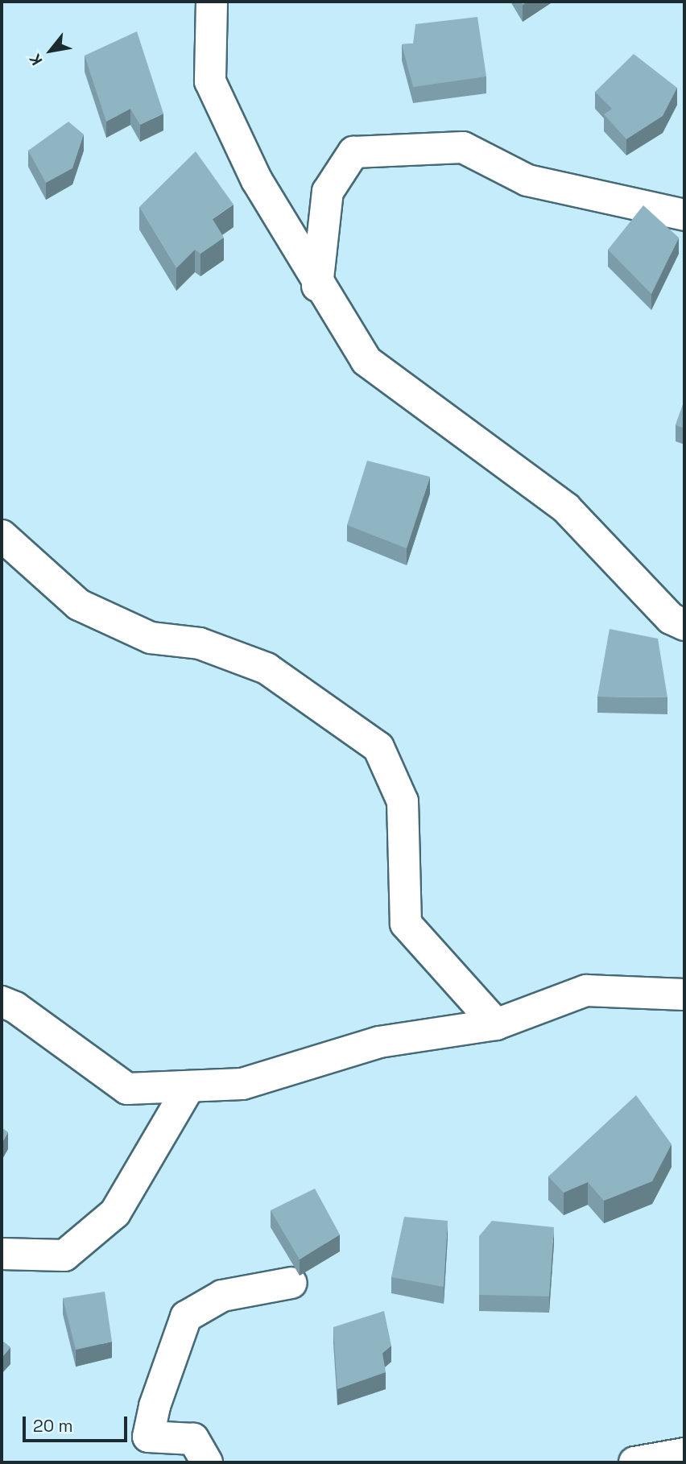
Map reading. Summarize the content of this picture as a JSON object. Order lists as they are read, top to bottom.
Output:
{
  "scale_bar": "20 m",
  "north": "bottom left"
}
